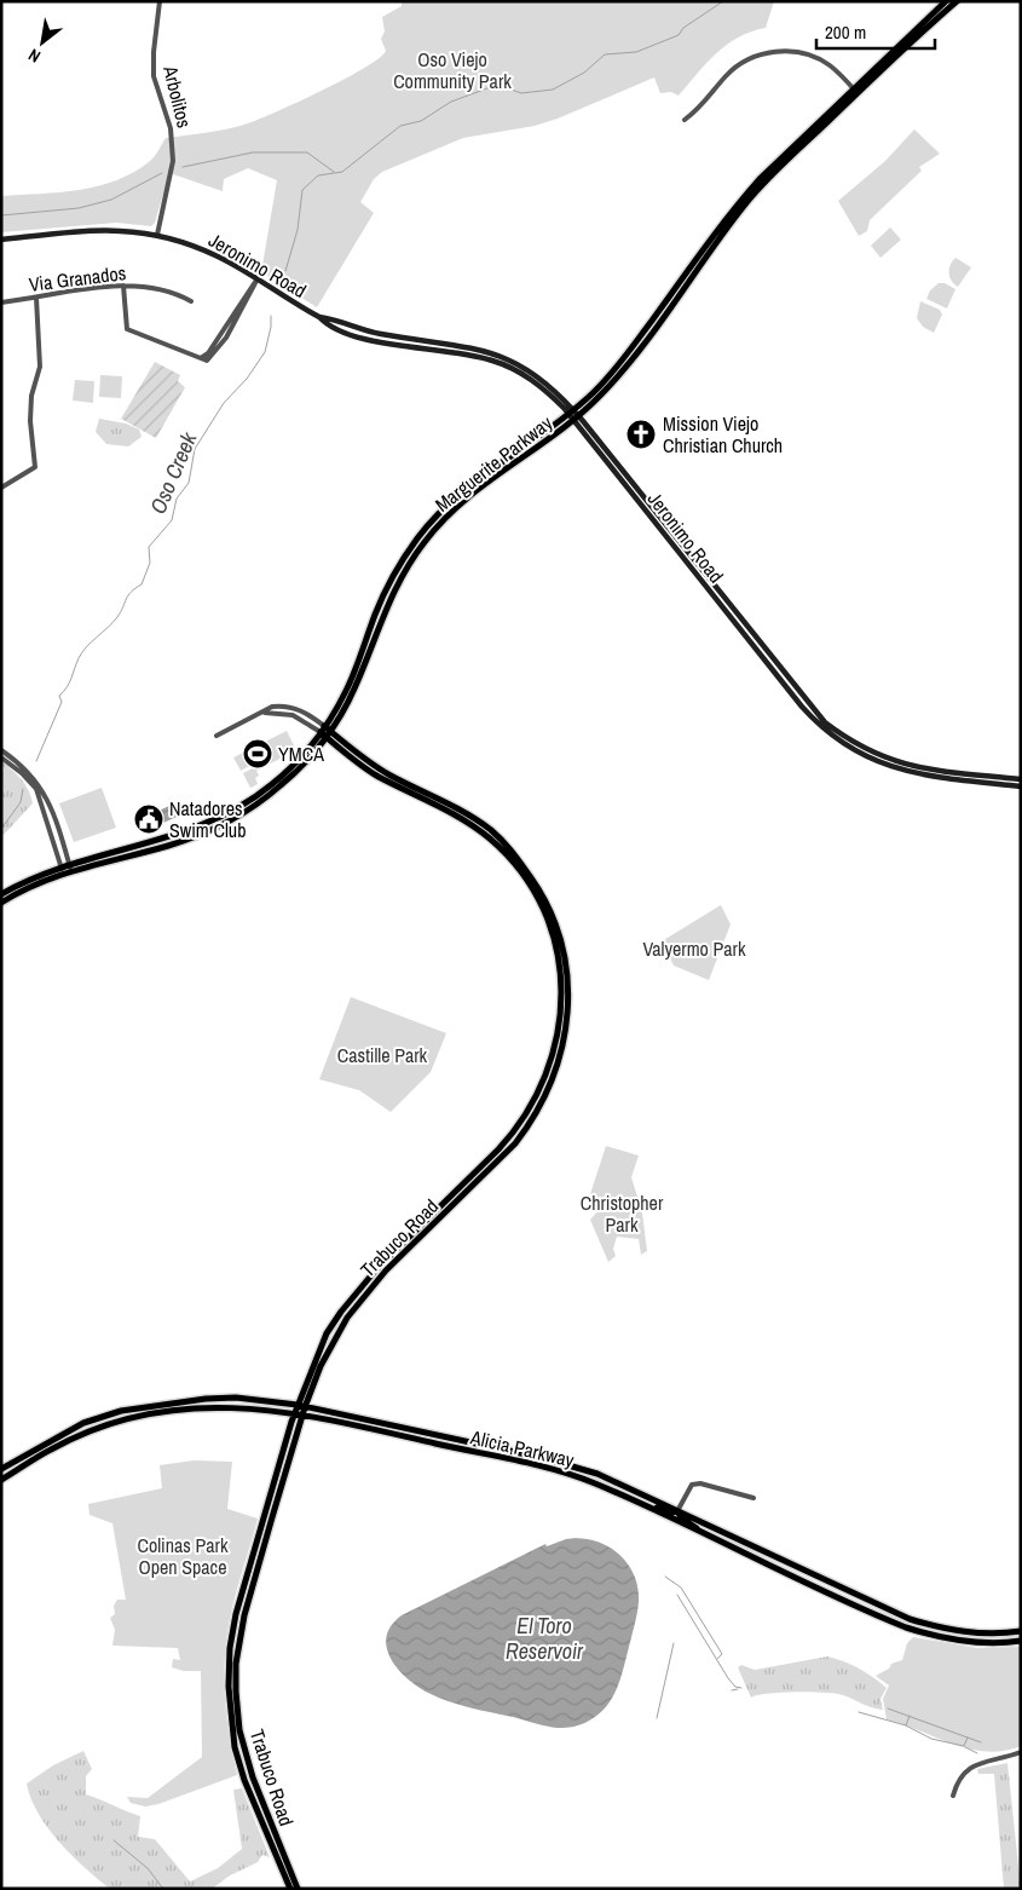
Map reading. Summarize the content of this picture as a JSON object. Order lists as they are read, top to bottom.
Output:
{
  "streets": {
    "main road": [
      "Jeronimo Road",
      "Marguerite Parkway",
      "Trabuco Road",
      "Alicia Parkway"
    ],
    "street": ["Arbolitos", "Via Granados"]
  },
  "crossings": [
    ["Arbolitos", "Jeronimo Road"],
    ["Jeronimo Road", "Marguerite Parkway"],
    ["Marguerite Parkway", "Trabuco Road"],
    ["Trabuco Road", "Alicia Parkway"]
  ],
  "water": ["Oso Creek", "El Toro Reservoir"],
  "parks": [
    "Oso Viejo Community Park",
    "Valyermo Park",
    "Castille Park",
    "Christopher Park",
    "Colinas Park Open Space"
  ],
  "places": {
    "church": ["Mission Viejo Christian Church"],
    "sports": ["YMCA"],
    "public building": ["Natadores Swim Club"]
  },
  "scale_bar": "200 m",
  "north": "bottom left"
}
